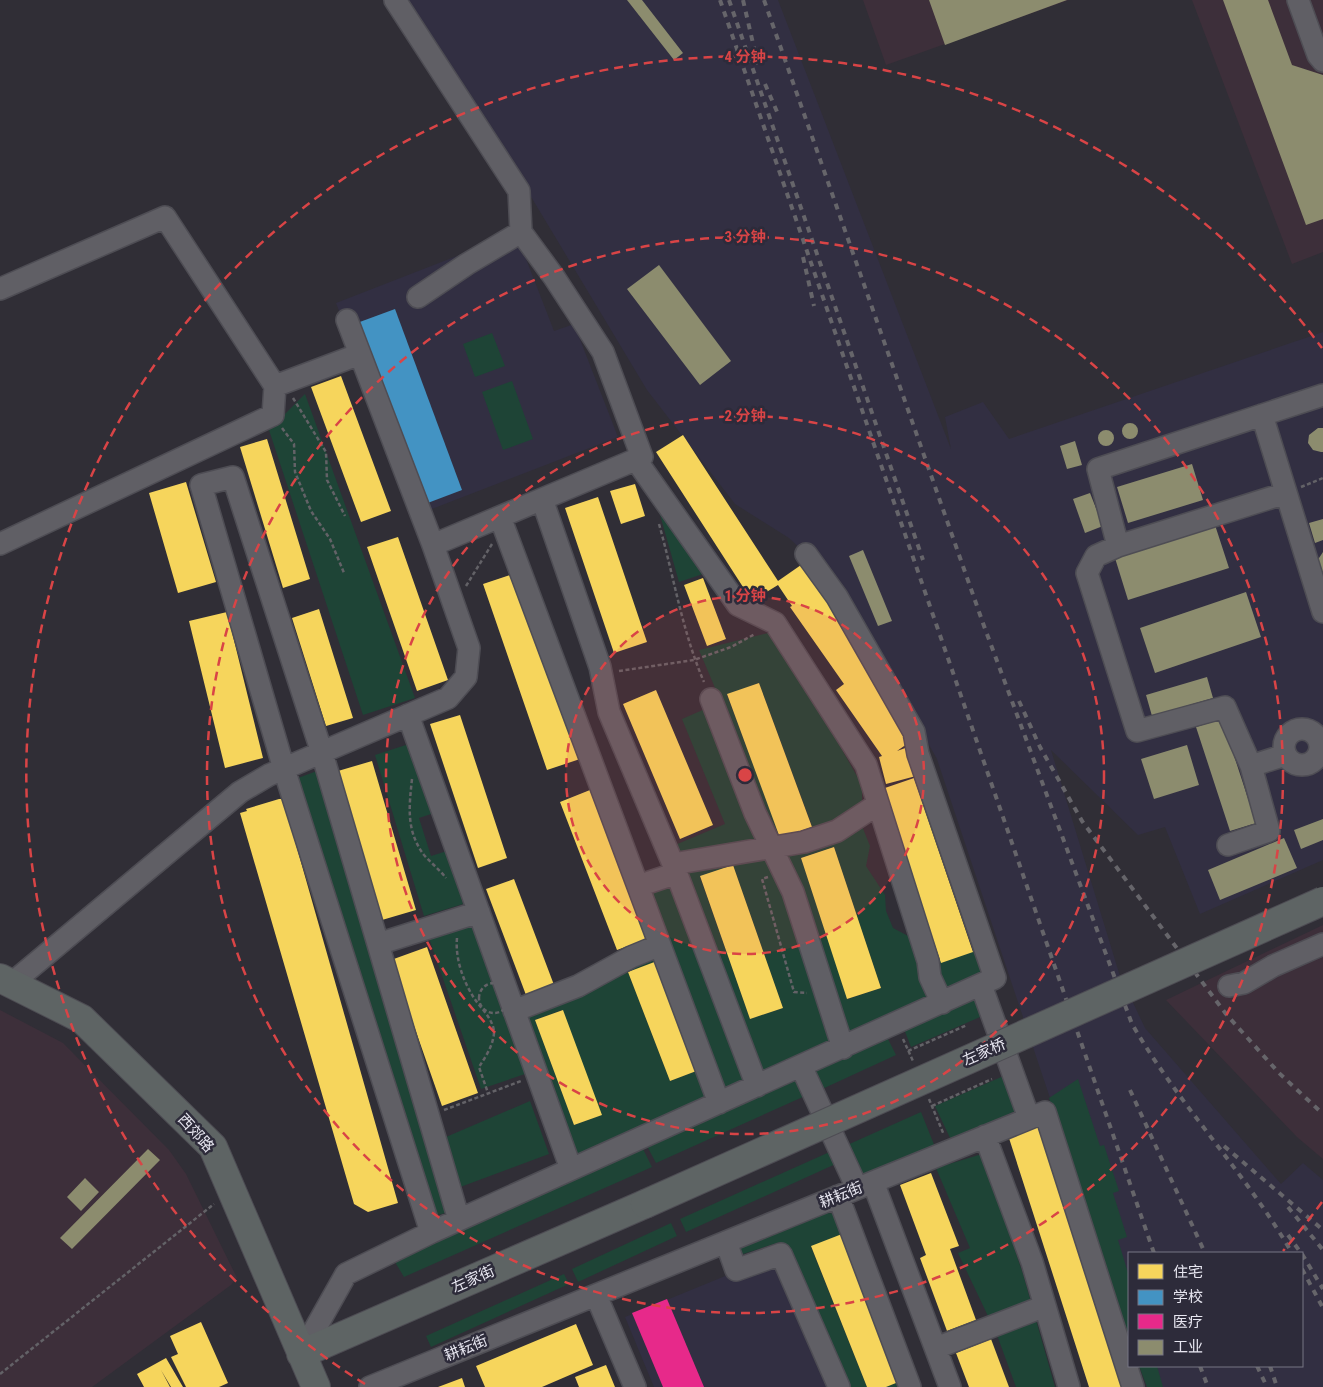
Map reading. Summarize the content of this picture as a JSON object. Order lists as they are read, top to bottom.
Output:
{
  "streets": {
    "main road": ["左家桥", "西郊路", "左家街"],
    "street": ["耕耘街"]
  },
  "crossings": [
    ["左家桥", "左家街"],
    ["西郊路", "左家街"]
  ],
  "legend": [
    "住宅",
    "学校",
    "医疗",
    "工业"
  ],
  "rings": [
    "4 分钟",
    "3 分钟",
    "2 分钟",
    "1 分钟"
  ]
}
